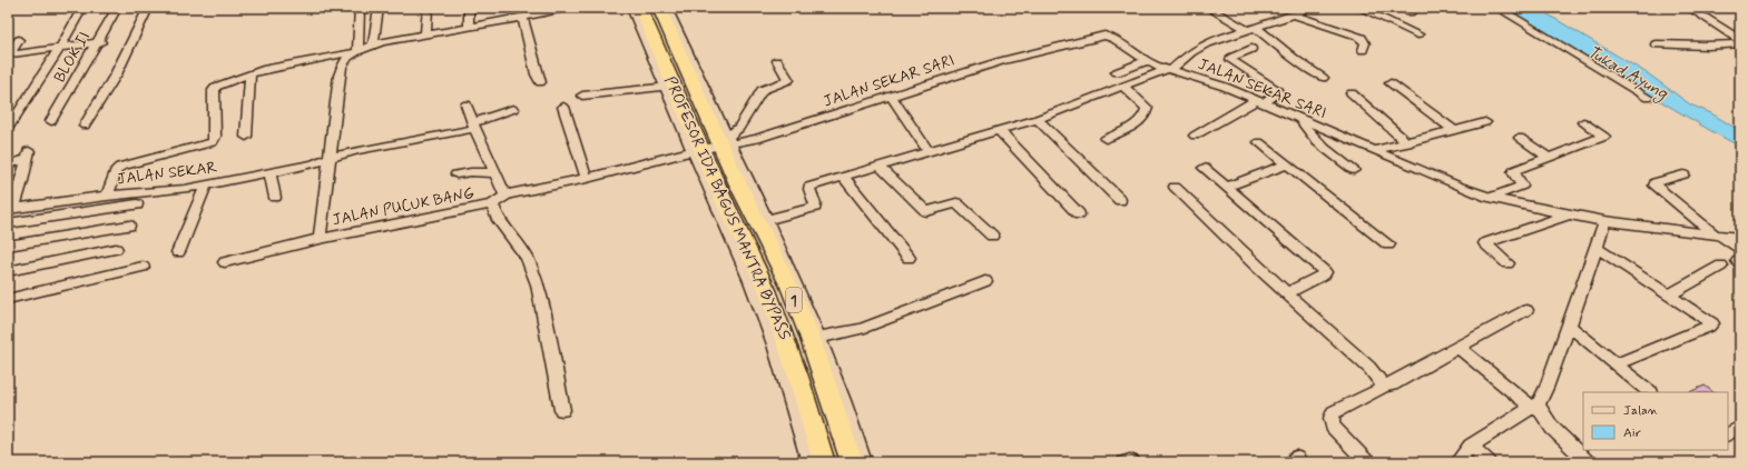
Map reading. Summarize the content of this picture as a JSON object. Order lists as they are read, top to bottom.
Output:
{
  "streets": {
    "highway": ["PROFESOR IDA BAGUS MANTRA BYPASS", "1"],
    "street": [
      "BLOK II",
      "JALAN SEKAR SARI",
      "JALAN SEKAR",
      "JALAN PUCUK BANG"
    ]
  },
  "crossings": [
    ["JALAN SEKAR SARI", "JALAN PUCUK BANG"],
    ["JALAN SEKAR SARI", "PROFESOR IDA BAGUS MANTRA BYPASS"]
  ],
  "water": ["Tukad Ayung"],
  "legend": ["Jalan", "Air"]
}
